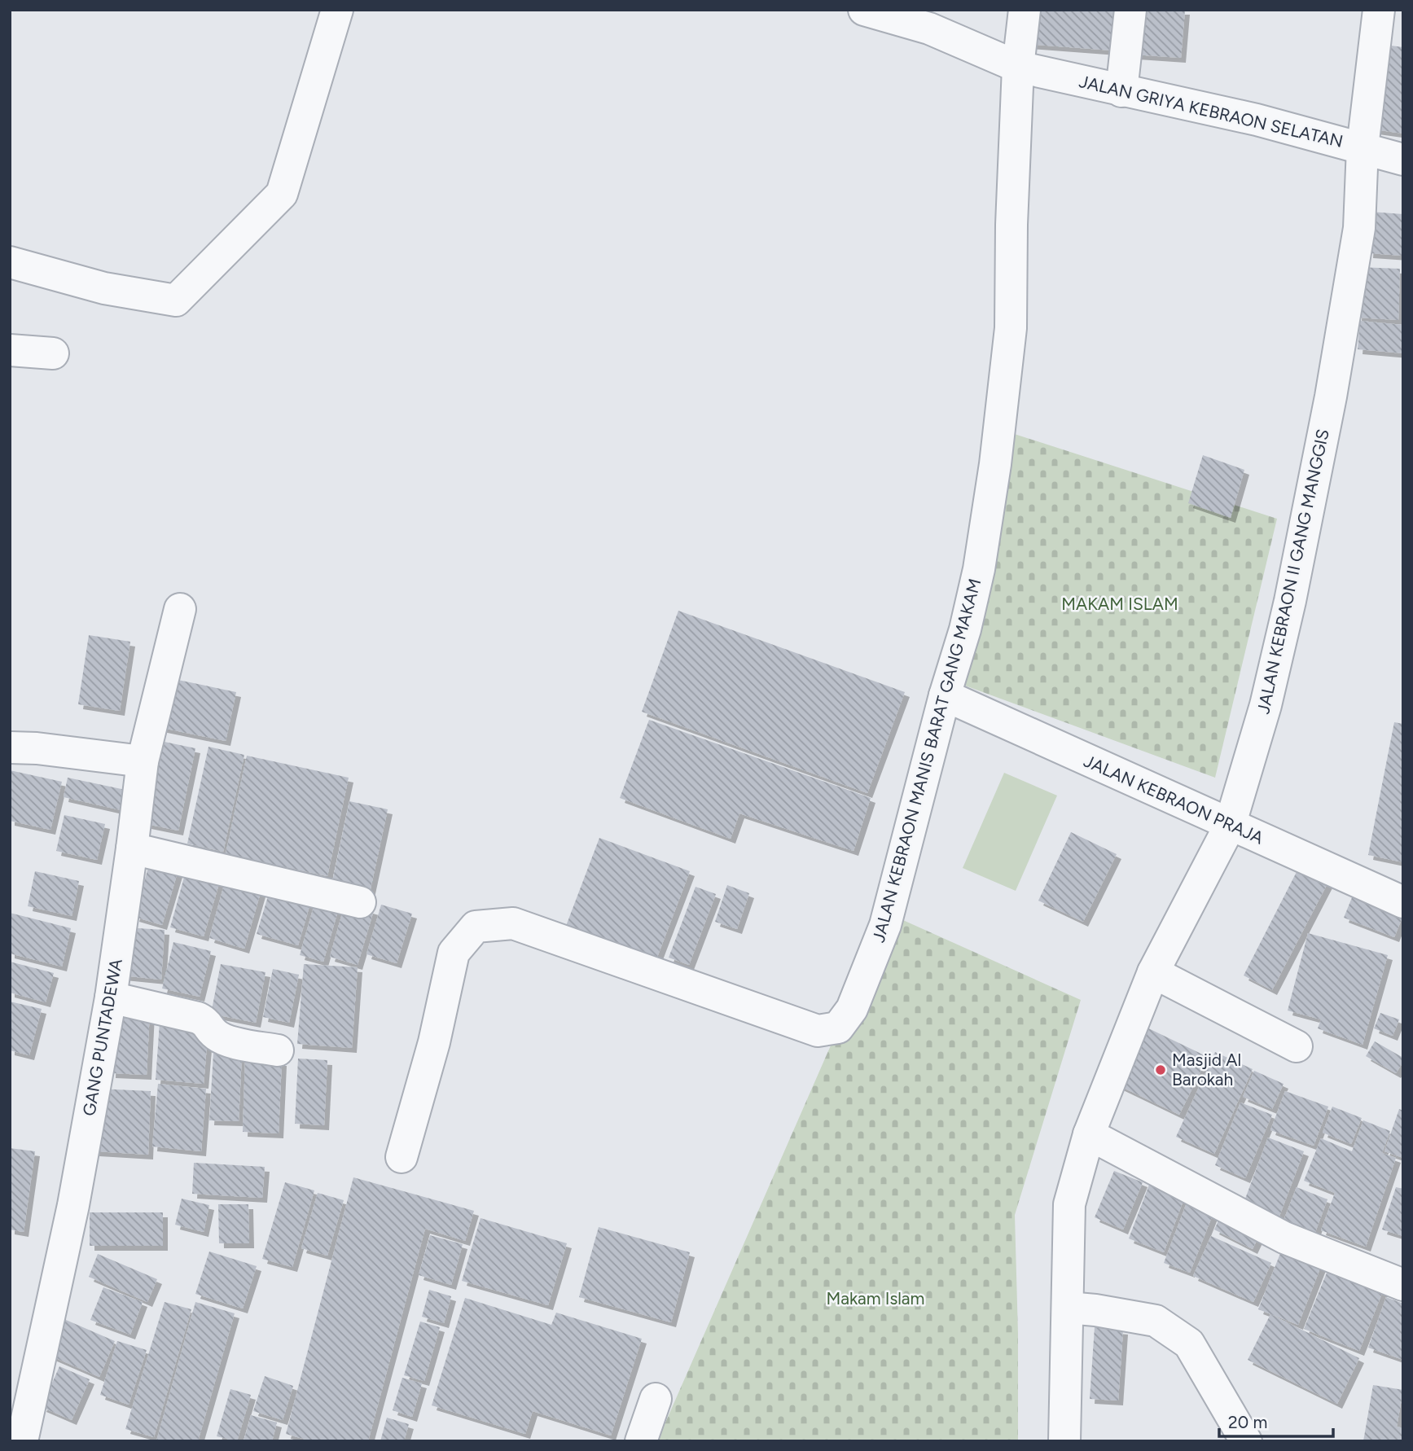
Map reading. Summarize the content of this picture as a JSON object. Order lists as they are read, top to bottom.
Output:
{
  "streets": {
    "street": [
      "JALAN GRIYA KEBRAON SELATAN",
      "JALAN KEBRAON II GANG MANGGIS",
      "JALAN KEBRAON MANIS BARAT GANG MAKAM",
      "JALAN KEBRAON PRAJA",
      "GANG PUNTADEWA"
    ]
  },
  "crossings": [
    ["JALAN GRIYA KEBRAON SELATAN", "JALAN KEBRAON II GANG MANGGIS"],
    ["JALAN GRIYA KEBRAON SELATAN", "JALAN KEBRAON MANIS BARAT GANG MAKAM"],
    ["JALAN KEBRAON II GANG MANGGIS", "JALAN KEBRAON PRAJA"],
    ["JALAN KEBRAON MANIS BARAT GANG MAKAM", "JALAN KEBRAON PRAJA"]
  ],
  "parks": ["MAKAM ISLAM", "Makam Islam"],
  "places": ["Masjid Al Barokah"],
  "scale_bar": "20 m"
}
